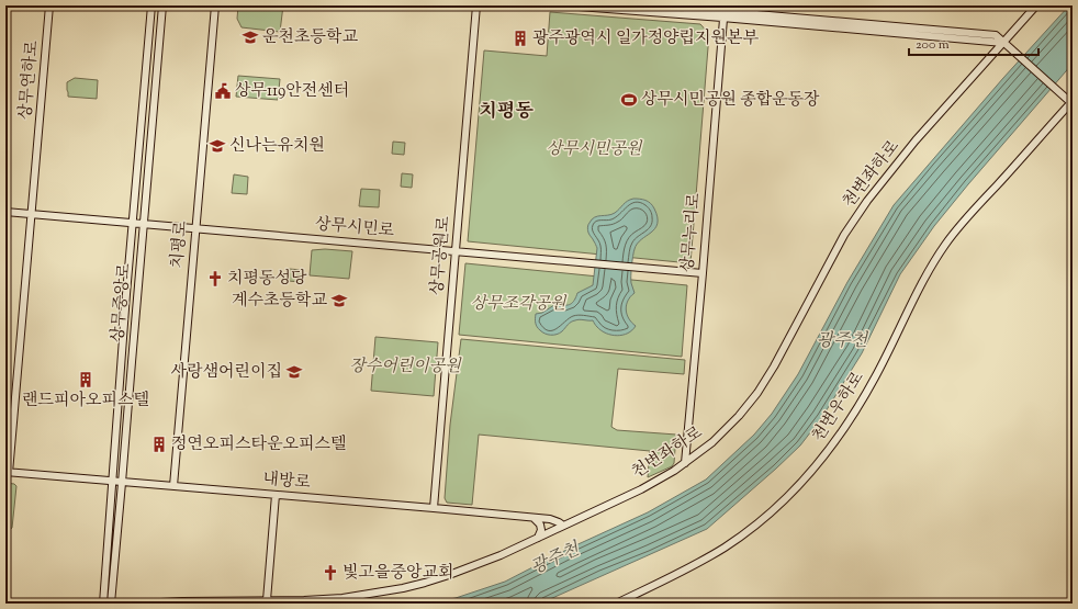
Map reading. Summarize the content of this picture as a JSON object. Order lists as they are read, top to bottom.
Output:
{
  "streets": {
    "street": [
      "상무연하로",
      "천변좌하로",
      "상무시민로",
      "상무누리로",
      "치평로",
      "상무공원로",
      "상무중앙로",
      "천변우하로",
      "내방로"
    ]
  },
  "crossings": [
    ["상무연하로", "상무시민로"],
    ["상무연하로", "내방로"],
    ["천변좌하로", "상무누리로"],
    ["천변좌하로", "내방로"],
    ["상무시민로", "상무누리로"],
    ["상무시민로", "치평로"],
    ["상무시민로", "상무공원로"],
    ["상무시민로", "상무중앙로"],
    ["치평로", "내방로"],
    ["상무공원로", "내방로"],
    ["상무중앙로", "내방로"]
  ],
  "districts": ["치평동"],
  "water": ["광주천"],
  "parks": ["상무시민공원", "상무조각공원", "장수어린이공원"],
  "places": {
    "school or university": [
      "운천초등학교",
      "신나는유치원",
      "계수초등학교",
      "사랑샘어린이집"
    ],
    "building": ["광주광역시 일가정양립지원본부", "랜드피아오피스텔", "정연오피스타운오피스텔"],
    "public building": ["상무119안전센터"],
    "sports": ["상무시민공원 종합운동장"],
    "church": ["치평동성당", "빛고을중앙교회"]
  },
  "scale_bar": "200 m"
}
